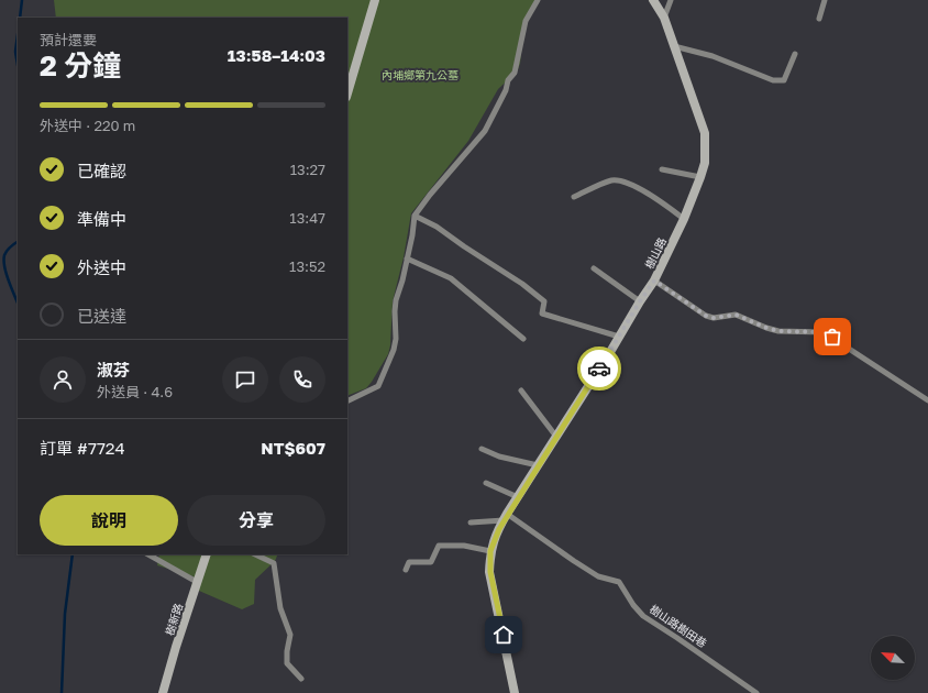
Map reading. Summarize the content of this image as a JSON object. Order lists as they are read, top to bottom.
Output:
{
  "streets": {
    "street": ["樹山路", "樹新路"],
    "lane": ["樹山路樹田巷"]
  },
  "crossings": [
    ["樹山路", "樹山路樹田巷"]
  ],
  "parks": ["內埔鄉第九公墓"],
  "north": "top left",
  "page": {
    "heading": ["2 分鐘", "預計還要", "13:58–14:03"],
    "panel": [
      "淑芬",
      "外送員 · 4.6",
      "訂單 #7724",
      "NT$607"
    ],
    "bar": "外送中 · 220 m",
    "list": [
      ["已確認", "13:27"],
      ["準備中", "13:47"],
      ["外送中", "13:52"],
      "已送達"
    ],
    "buttons": ["說明", "分享"]
  }
}
